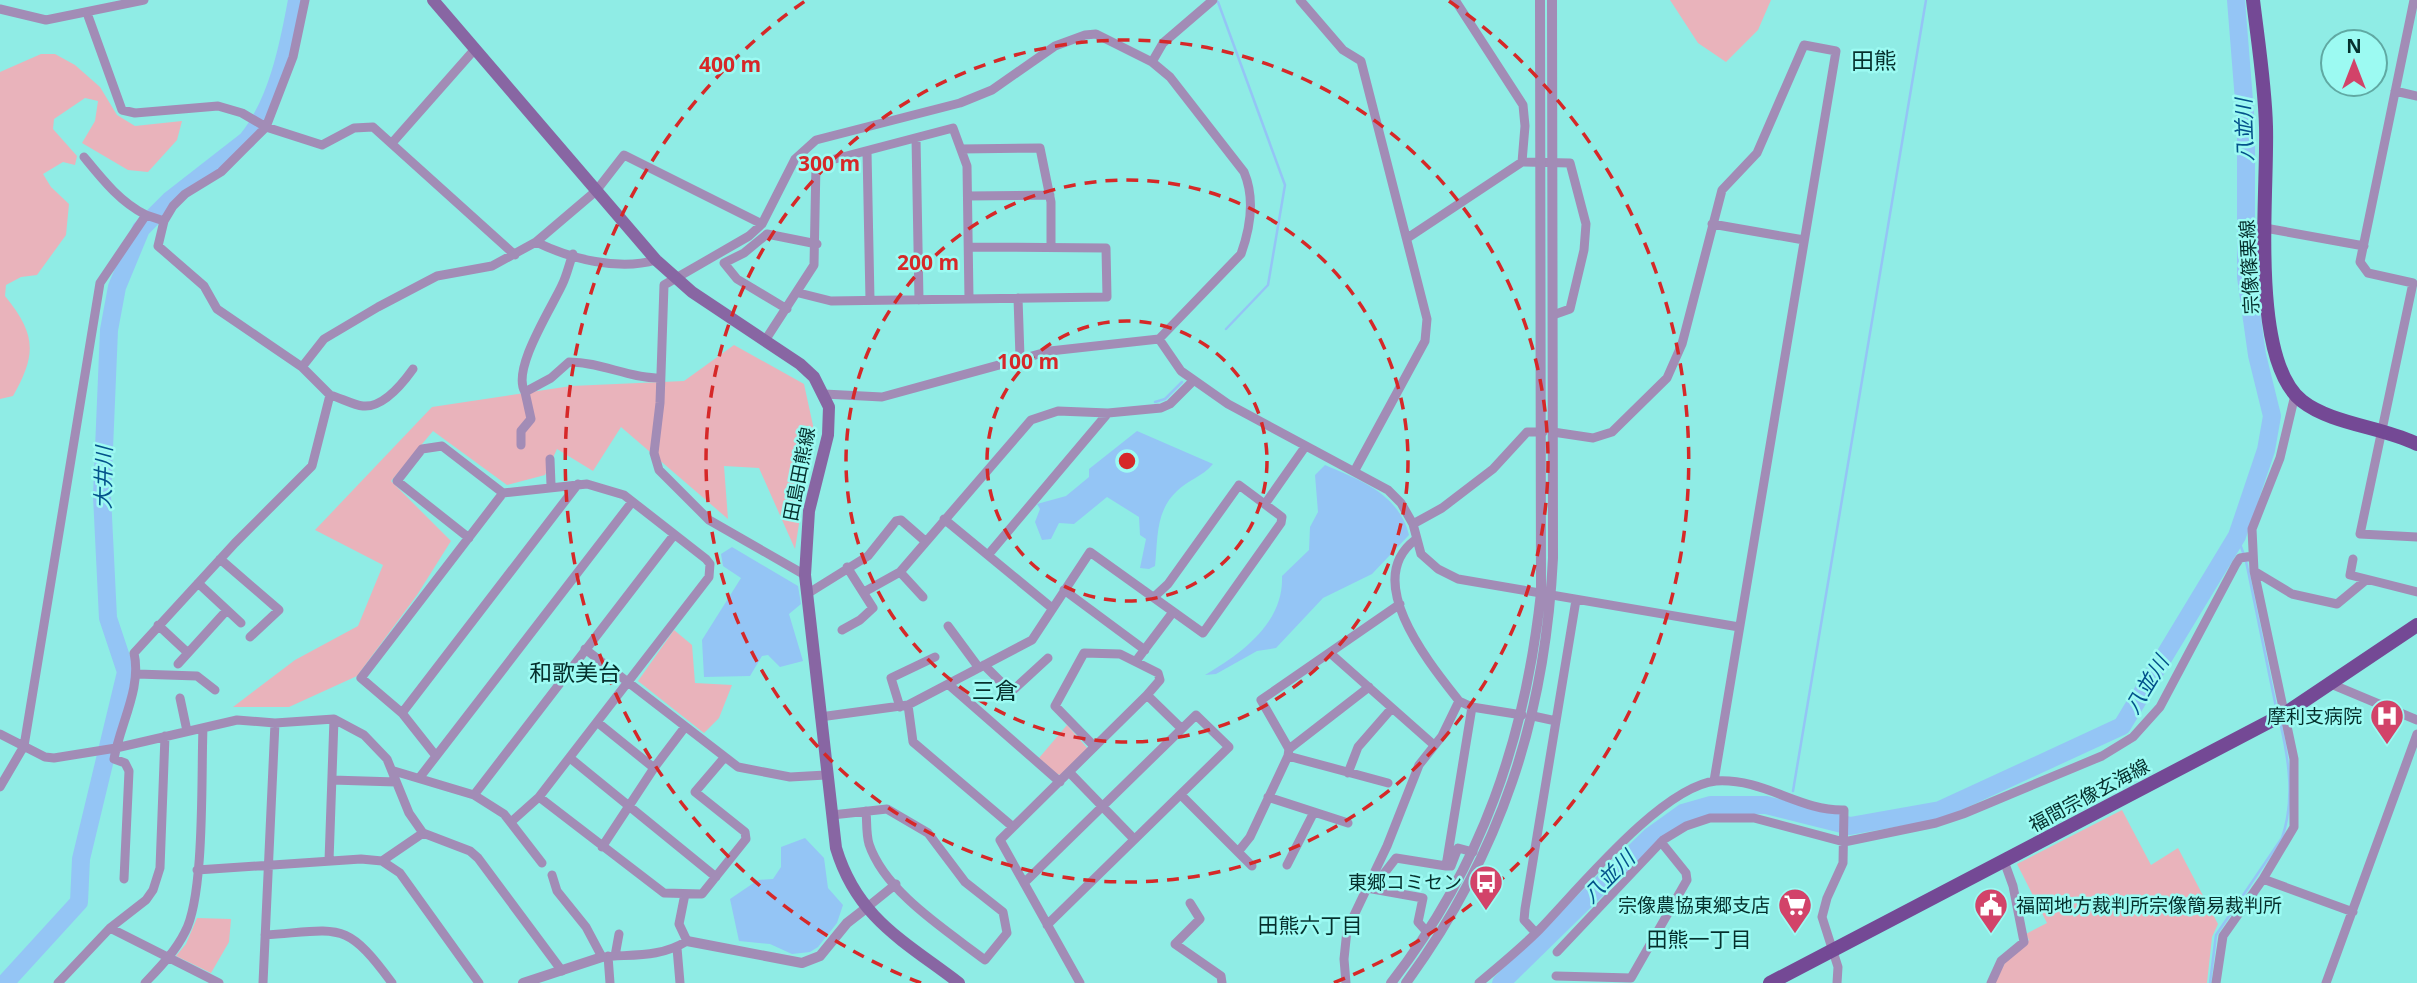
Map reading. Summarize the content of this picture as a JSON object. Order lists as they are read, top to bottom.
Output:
{
  "streets": {
    "main road": ["宗像篠栗線", "田島田熊線", "福間宗像玄海線"]
  },
  "districts": [
    "田熊",
    "和歌美台",
    "三倉",
    "田熊六丁目",
    "田熊一丁目"
  ],
  "water": ["八並川", "大井川"],
  "places": {
    "hospital": ["摩利支病院"],
    "bus stop": ["東郷コミセン"],
    "supermarket": ["宗像農協東郷支店"],
    "public building": ["福岡地方裁判所宗像簡易裁判所"]
  },
  "north": "top",
  "rings": [
    "400 m",
    "300 m",
    "200 m",
    "100 m"
  ]
}
